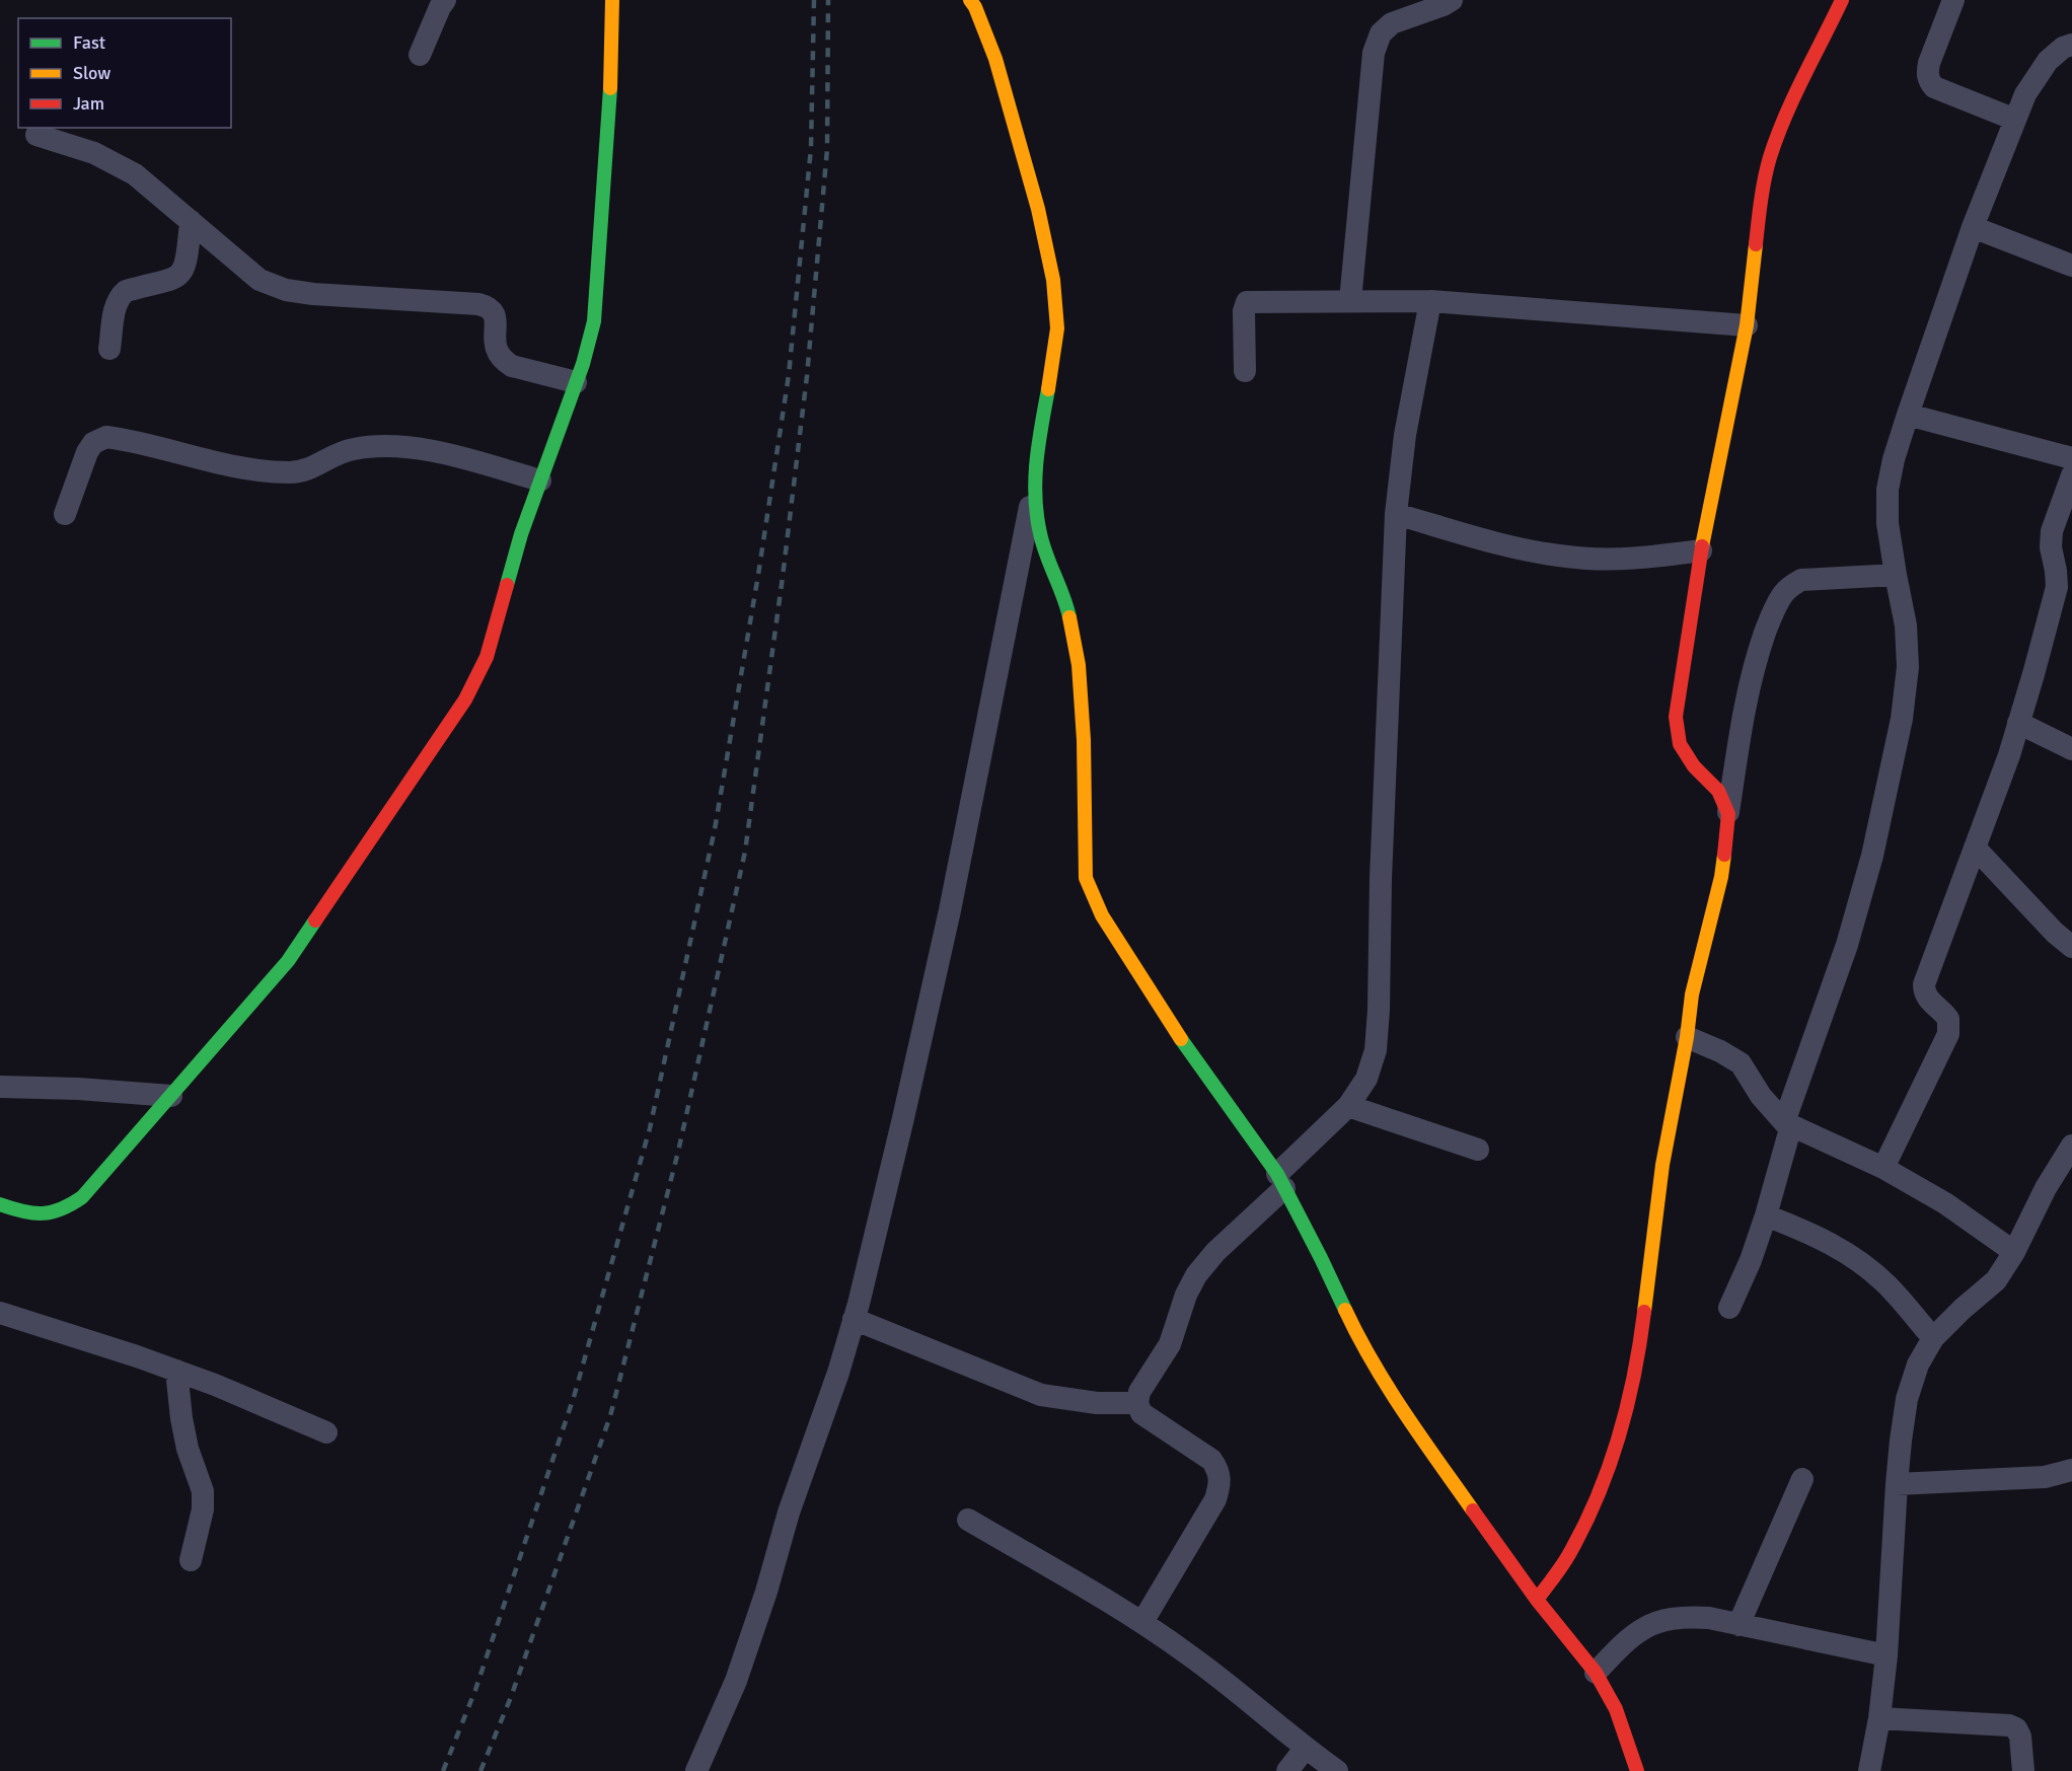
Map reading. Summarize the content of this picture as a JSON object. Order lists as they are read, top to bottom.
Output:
{
  "legend": ["Fast", "Slow", "Jam"]
}
